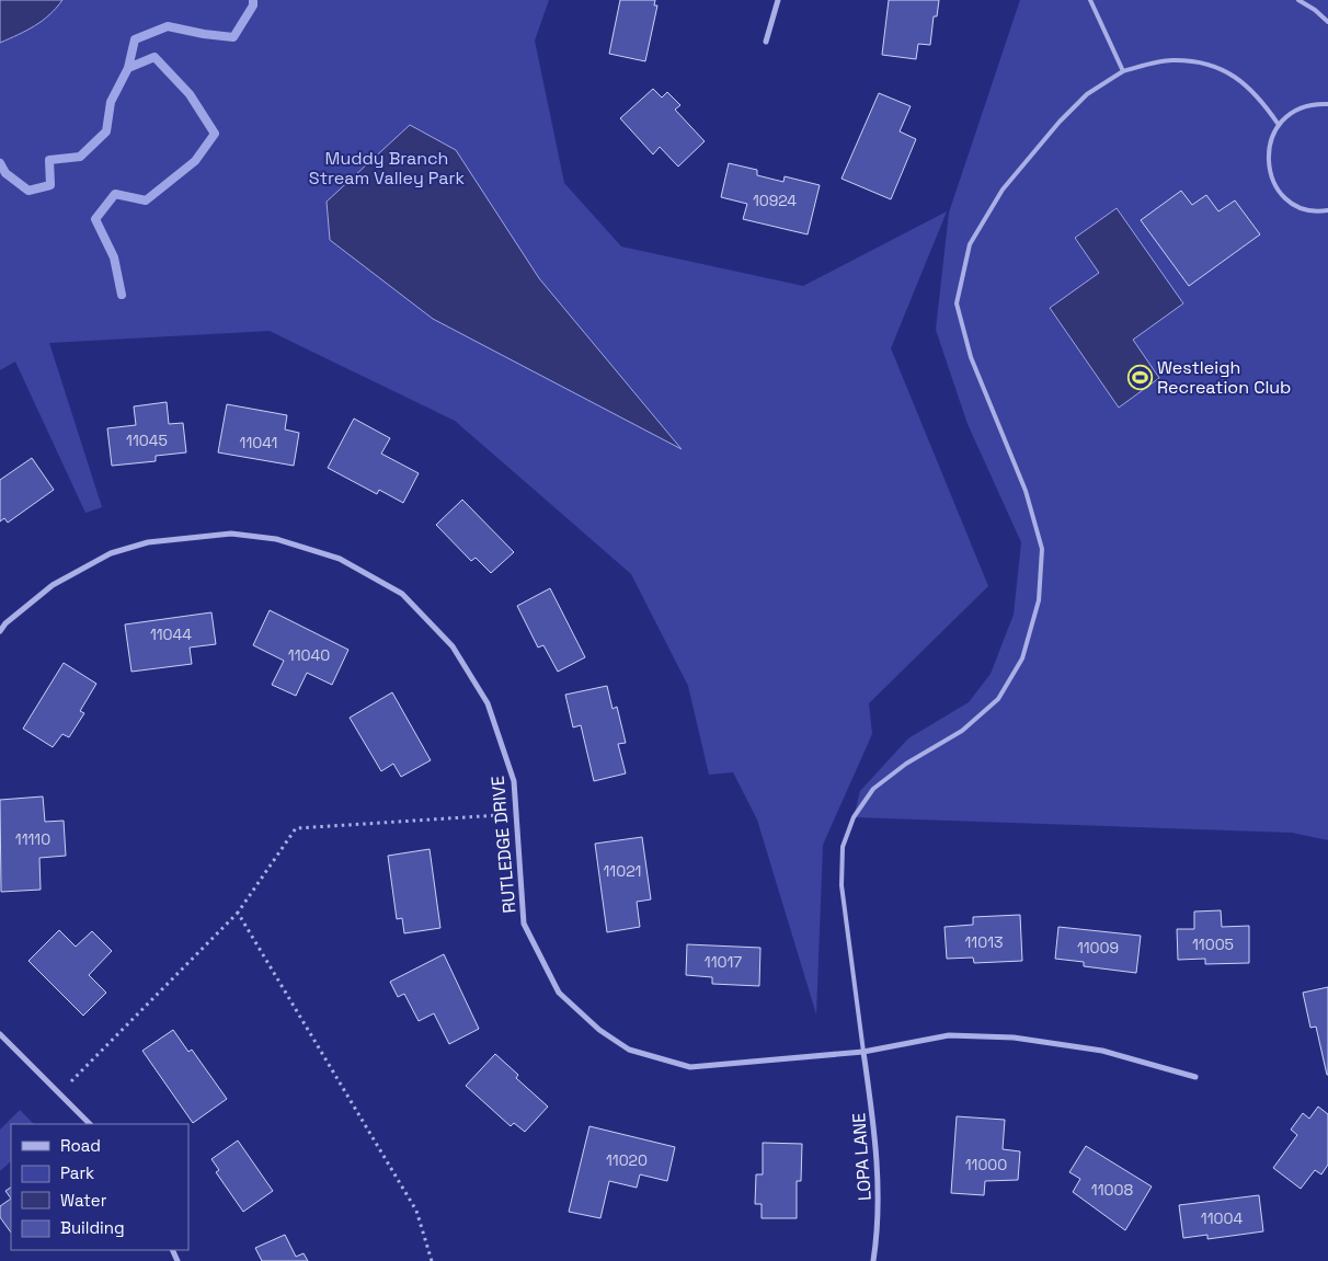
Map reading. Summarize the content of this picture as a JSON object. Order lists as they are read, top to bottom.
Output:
{
  "streets": {
    "street": ["RUTLEDGE DRIVE", "LOPA LANE"]
  },
  "crossings": [
    ["RUTLEDGE DRIVE", "LOPA LANE"]
  ],
  "parks": ["Muddy Branch Stream Valley Park"],
  "places": {
    "sports": ["Westleigh Recreation Club"]
  },
  "house_numbers": [
    "10924",
    "11045",
    "11041",
    "11044",
    "11040",
    "11110",
    "11021",
    "11013",
    "11005",
    "11009",
    "11017",
    "11020",
    "11000",
    "11008",
    "11004"
  ],
  "legend": [
    "Road",
    "Park",
    "Water",
    "Building"
  ]
}
